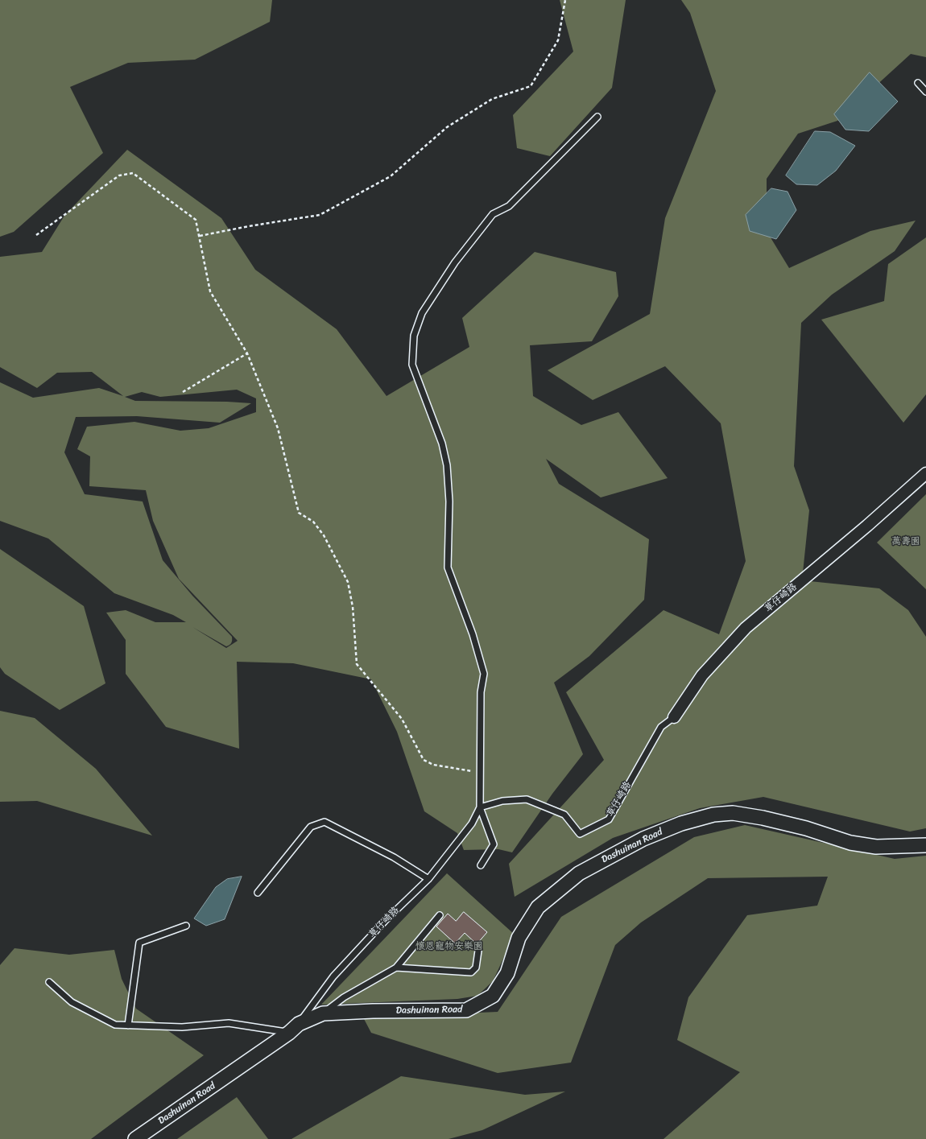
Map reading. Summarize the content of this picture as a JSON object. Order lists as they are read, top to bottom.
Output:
{
  "streets": {
    "street": ["草仔崎路", "Dashuinan Road"]
  },
  "crossings": [
    ["草仔崎路", "Dashuinan Road"]
  ],
  "parks": ["萬壽園", "懷恩寵物安樂園"]
}
